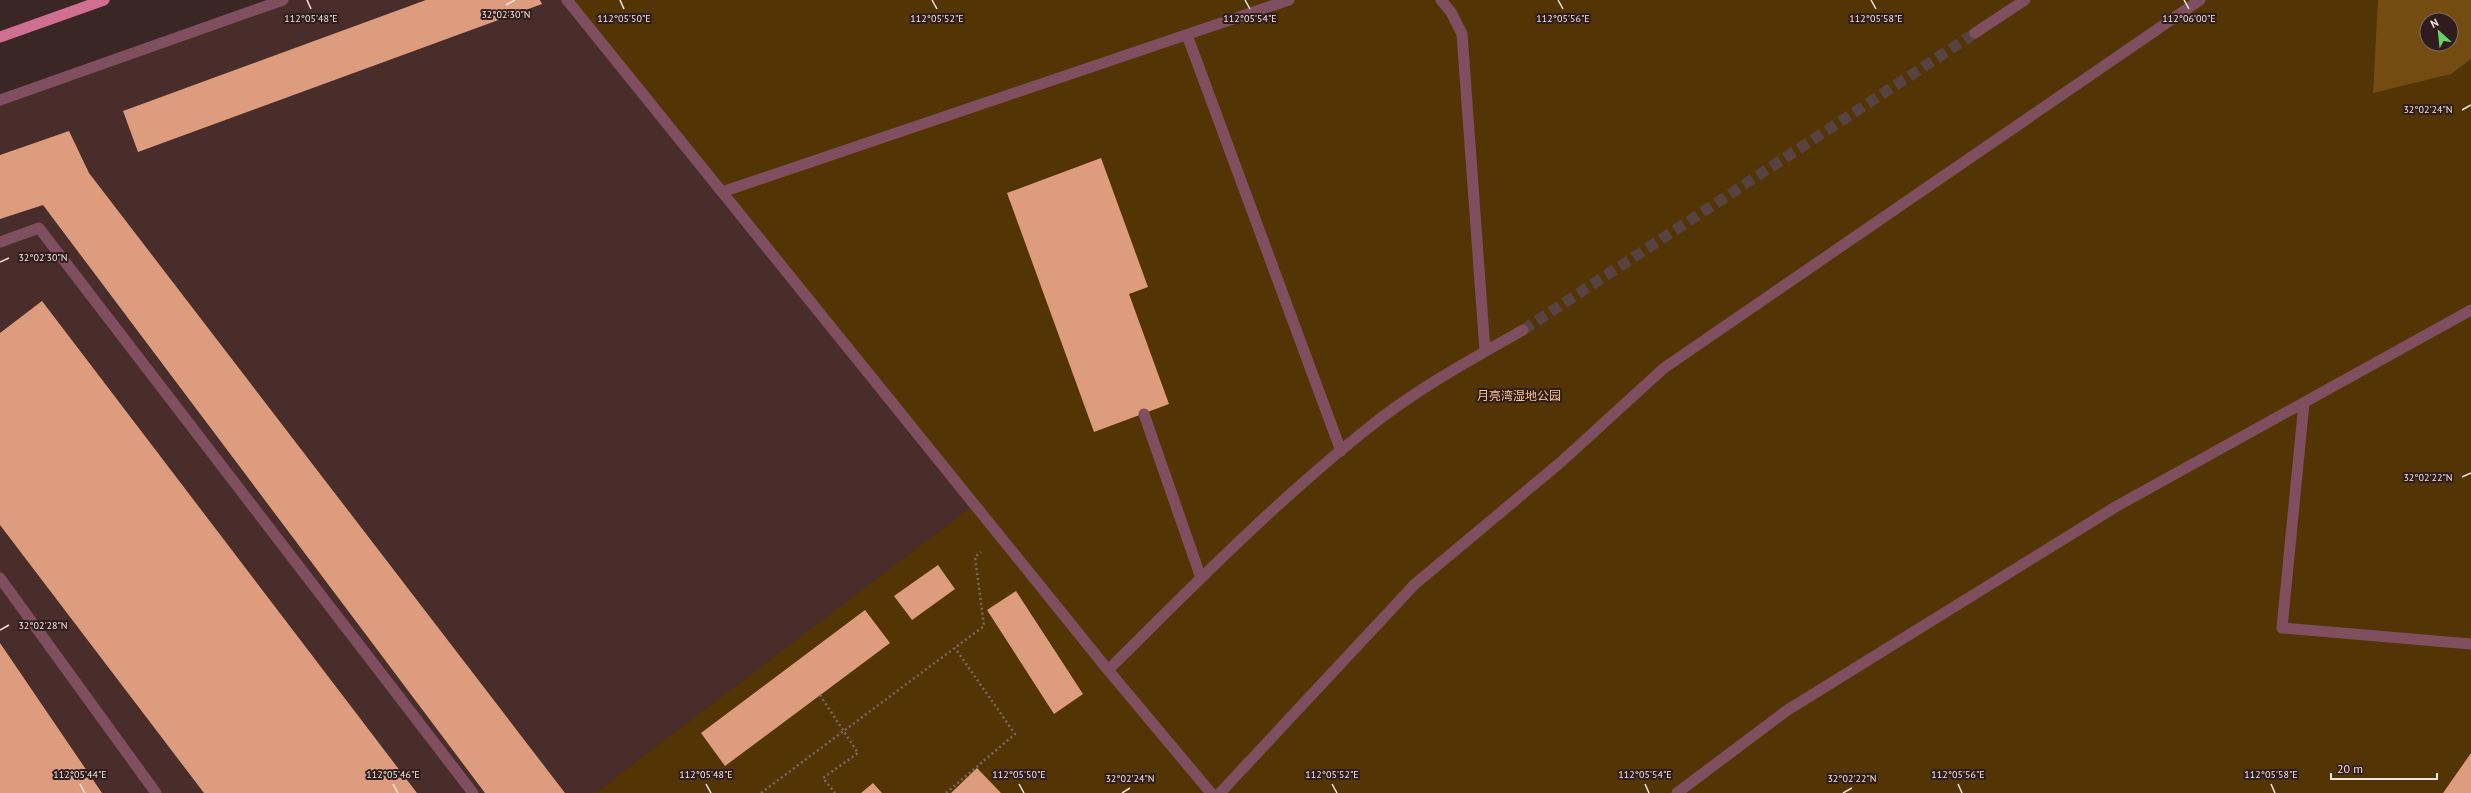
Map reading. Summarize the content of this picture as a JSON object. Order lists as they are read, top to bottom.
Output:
{
  "parks": ["月亮湾湿地公园"],
  "scale_bar": "20 m",
  "north": "top left",
  "coordinates": [
    "32°02'30\"N",
    "112°05'48\"E",
    "112°05'50\"E",
    "112°05'52\"E",
    "112°05'54\"E",
    "112°05'56\"E",
    "112°05'58\"E",
    "112°06'00\"E",
    "32°02'24\"N",
    "32°02'22\"N",
    "32°02'28\"N",
    "112°05'44\"E",
    "112°05'46\"E"
  ]
}
